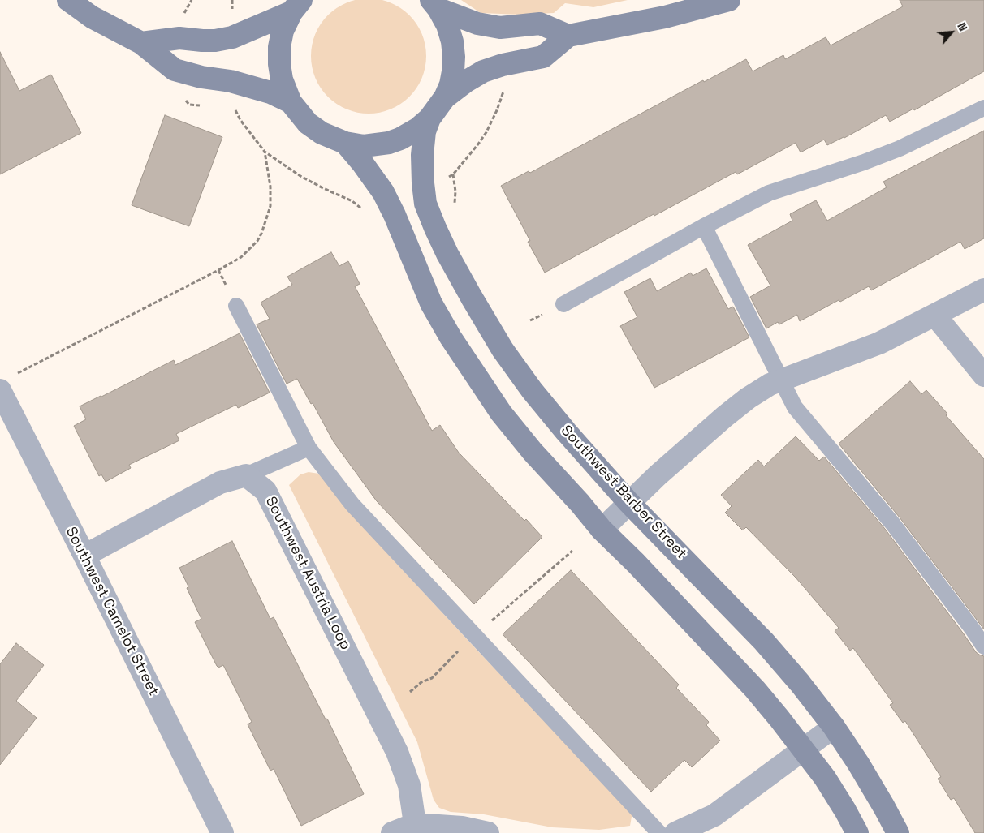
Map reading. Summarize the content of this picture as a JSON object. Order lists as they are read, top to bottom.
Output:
{
  "streets": {
    "street": ["Southwest Barber Street", "Southwest Austria Loop", "Southwest Camelot Street"]
  },
  "north": "top right"
}
